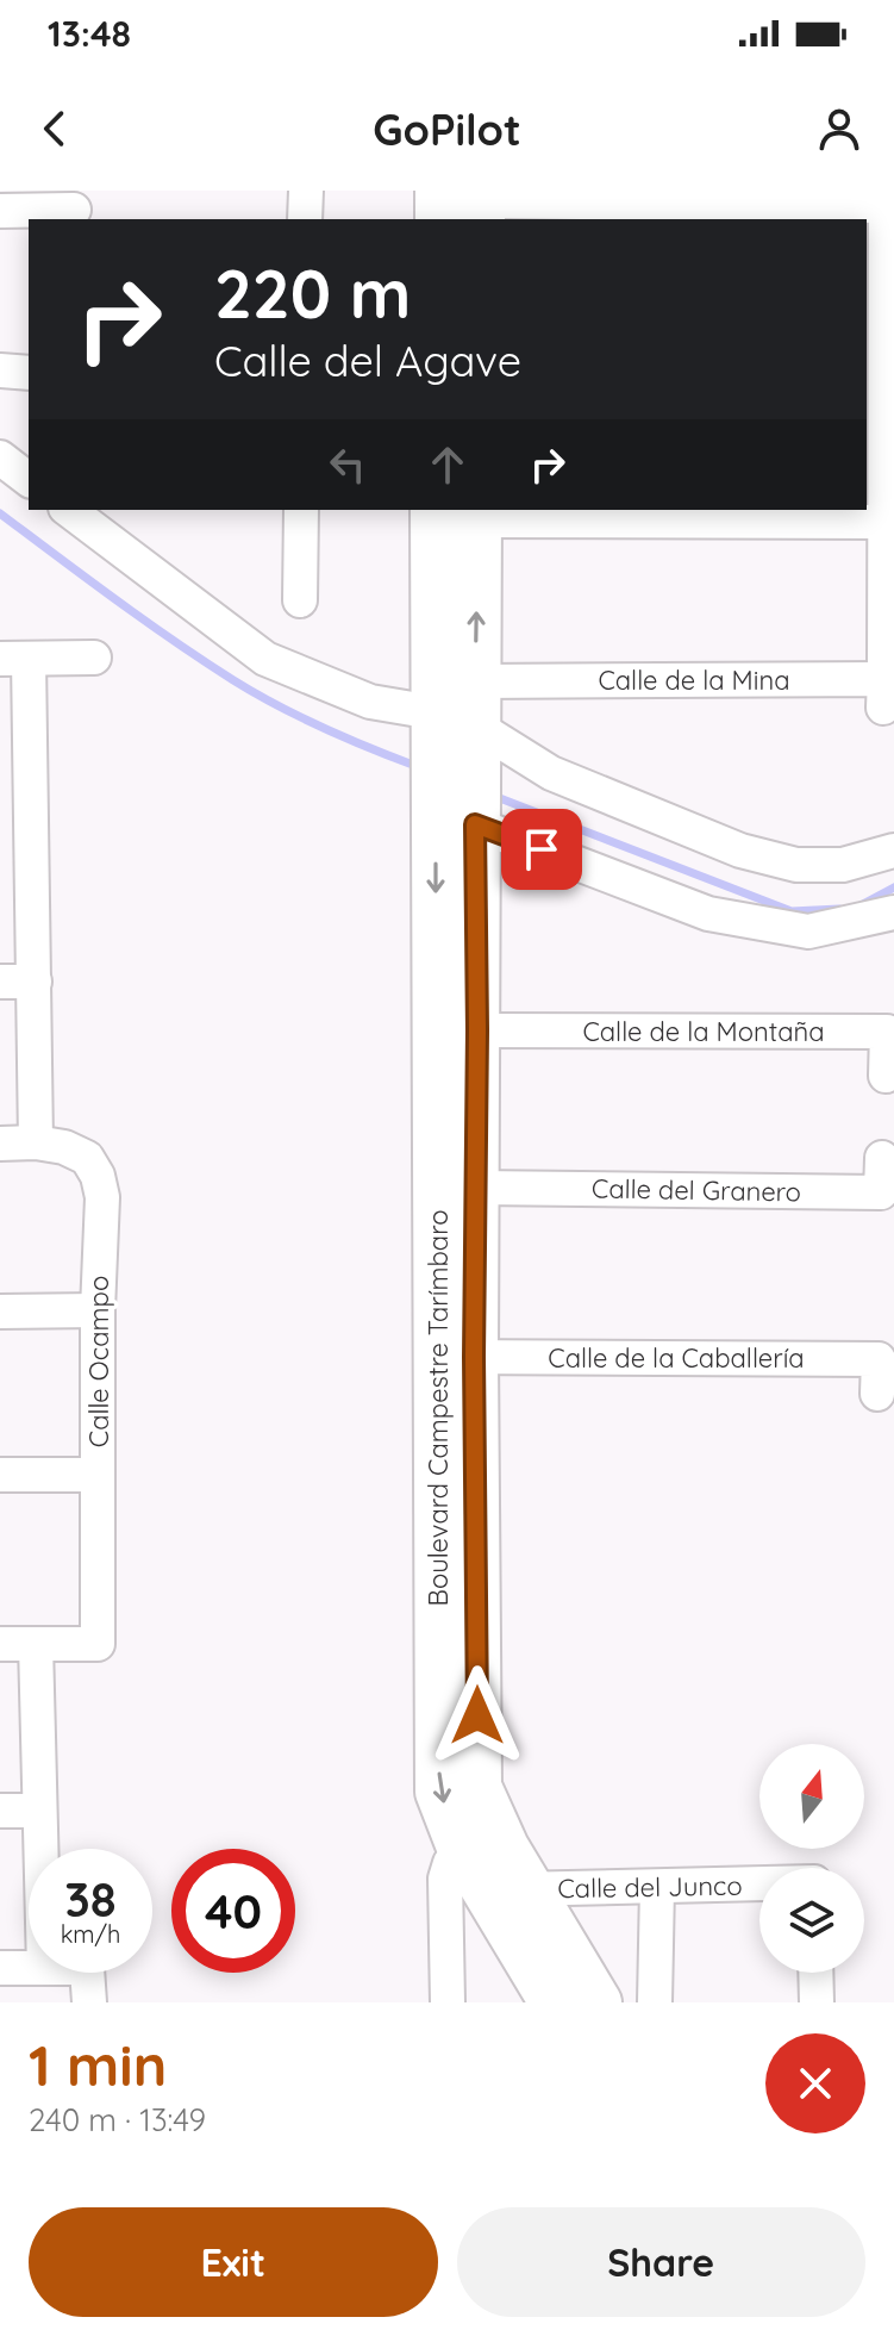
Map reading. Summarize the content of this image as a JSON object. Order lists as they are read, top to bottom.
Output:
{
  "streets": {
    "street": [
      "Calle de la Mina",
      "Calle de la Montaña",
      "Calle del Granero",
      "Calle de la Caballería",
      "Calle Ocampo",
      "Boulevard Campestre Tarímbaro",
      "Calle del Junco"
    ]
  },
  "crossings": [
    ["Calle de la Mina", "Boulevard Campestre Tarímbaro"],
    ["Calle de la Montaña", "Boulevard Campestre Tarímbaro"],
    ["Calle del Granero", "Boulevard Campestre Tarímbaro"],
    ["Calle de la Caballería", "Boulevard Campestre Tarímbaro"],
    ["Boulevard Campestre Tarímbaro", "Calle del Junco"]
  ],
  "north": "top",
  "page": {
    "status": "13:48",
    "header": "GoPilot",
    "turn": ["220 m", "Calle del Agave"],
    "speed": "38 km/h",
    "limit": "40",
    "heading": ["1 min", "240 m · 13:49"],
    "buttons": ["Exit", "Share"]
  }
}
